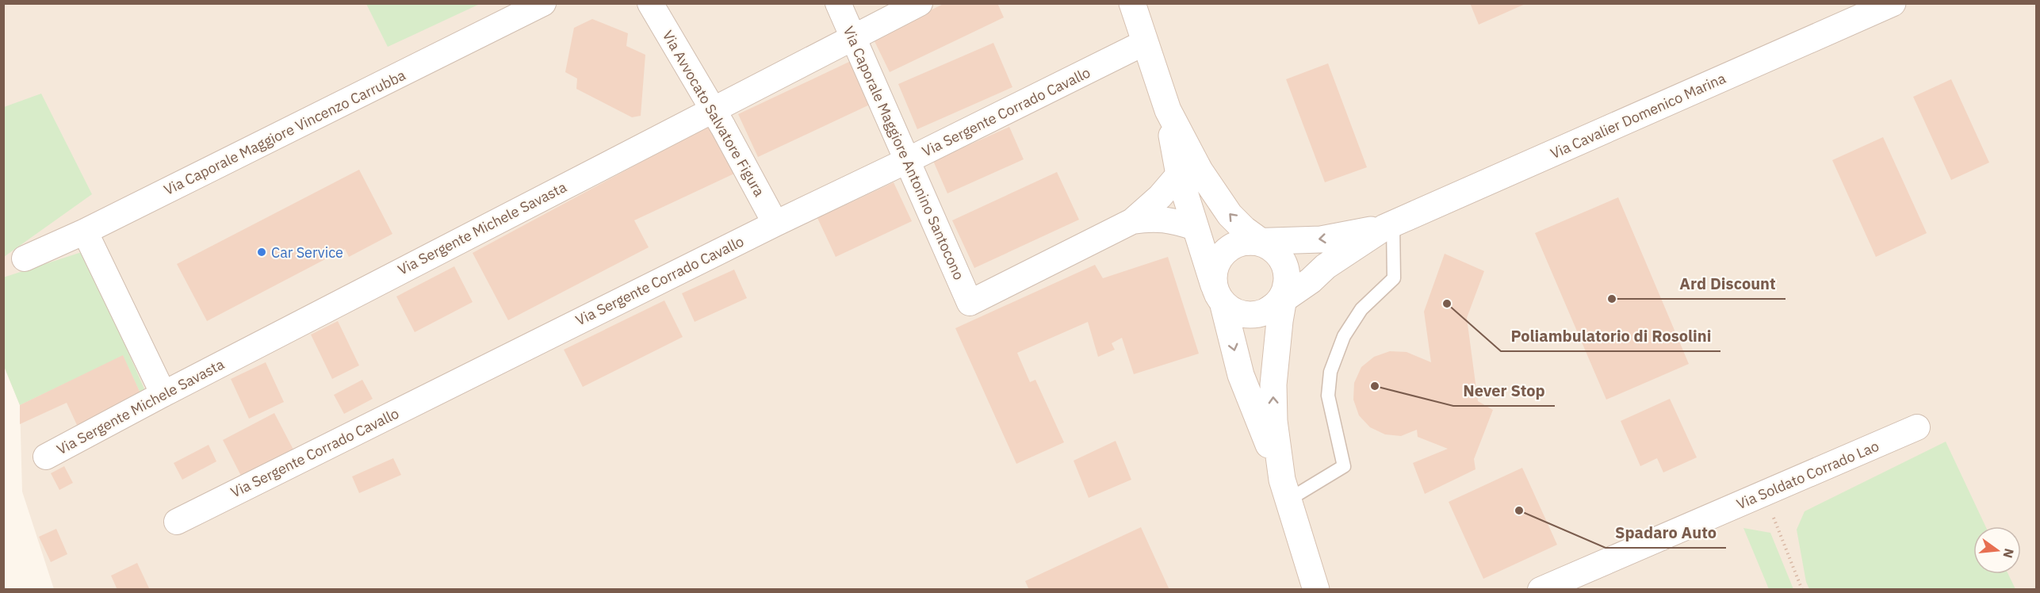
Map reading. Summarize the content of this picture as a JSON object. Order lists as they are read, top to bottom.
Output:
{
  "streets": {
    "main road": ["Via Cavalier Domenico Marina"],
    "street": [
      "Via Sergente Corrado Cavallo",
      "Via Avvocato Salvatore Figura",
      "Via Caporale Maggiore Vincenzo Carrubba",
      "Via Caporale Maggiore Antonino Santocono",
      "Via Sergente Michele Savasta",
      "Via Soldato Corrado Lao"
    ]
  },
  "crossings": [
    ["Via Sergente Corrado Cavallo", "Via Avvocato Salvatore Figura"],
    ["Via Sergente Corrado Cavallo", "Via Caporale Maggiore Antonino Santocono"],
    ["Via Avvocato Salvatore Figura", "Via Sergente Michele Savasta"],
    ["Via Caporale Maggiore Antonino Santocono", "Via Sergente Michele Savasta"]
  ],
  "places": [
    "Car Service",
    "Ard Discount",
    "Poliambulatorio di Rosolini",
    "Never Stop",
    "Spadaro Auto"
  ],
  "north": "right"
}
